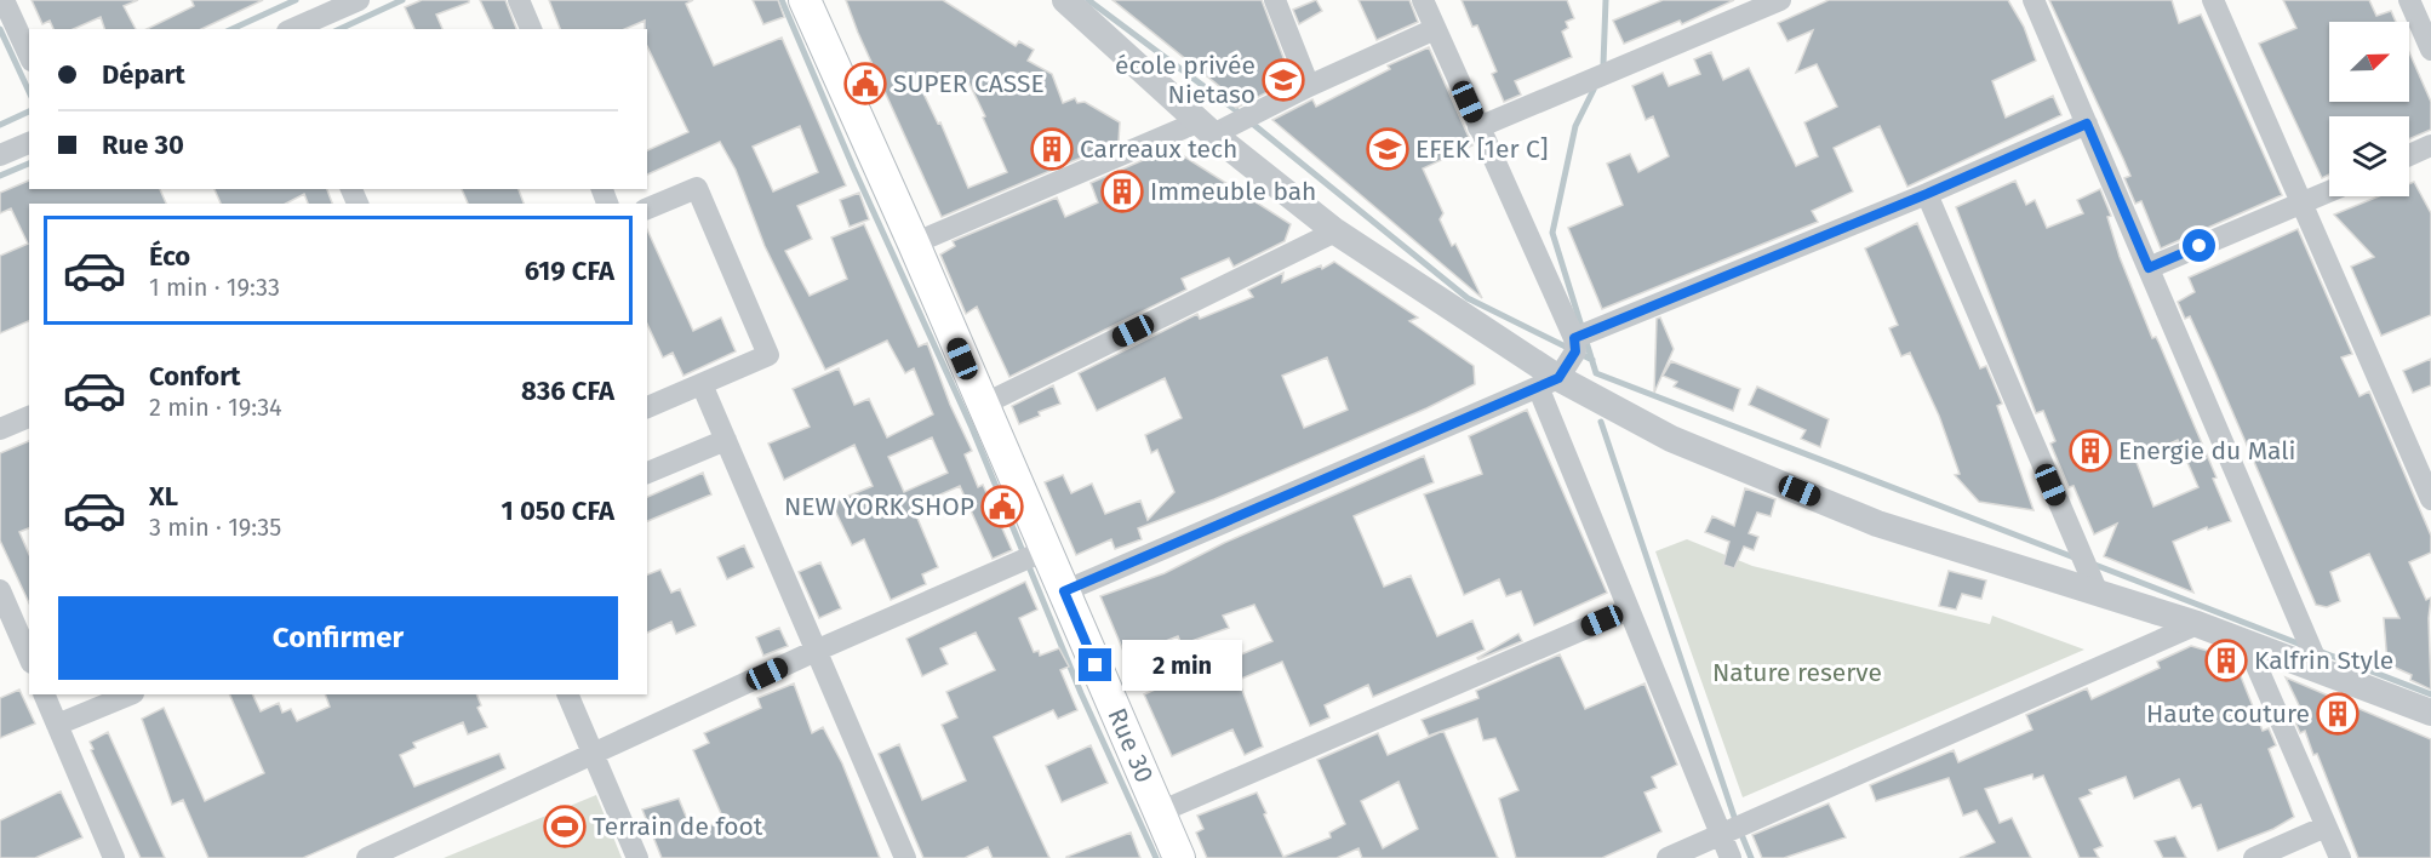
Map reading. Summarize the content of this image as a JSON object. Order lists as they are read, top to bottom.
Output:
{
  "streets": {
    "main road": ["Rue 30"]
  },
  "parks": ["Nature reserve"],
  "places": {
    "school or university": ["école privée Nietaso", "EFEK [1er C]"],
    "public building": ["SUPER CASSE", "NEW YORK SHOP"],
    "building": [
      "Carreaux tech",
      "Immeuble bah",
      "Energie du Mali",
      "Kalfrin Style",
      "Haute couture"
    ],
    "sports": ["Terrain de foot"]
  },
  "north": "top right",
  "page": {
    "banner": ["Départ", "Rue 30"],
    "list": [
      {
        "name": "Éco",
        "note": "1 min · 19:33",
        "value": "619 CFA"
      },
      {
        "name": "Confort",
        "note": "2 min · 19:34",
        "value": "836 CFA"
      },
      {
        "name": "XL",
        "note": "3 min · 19:35",
        "value": "1 050 CFA"
      }
    ],
    "buttons": "Confirmer",
    "bubble": "2 min"
  }
}
